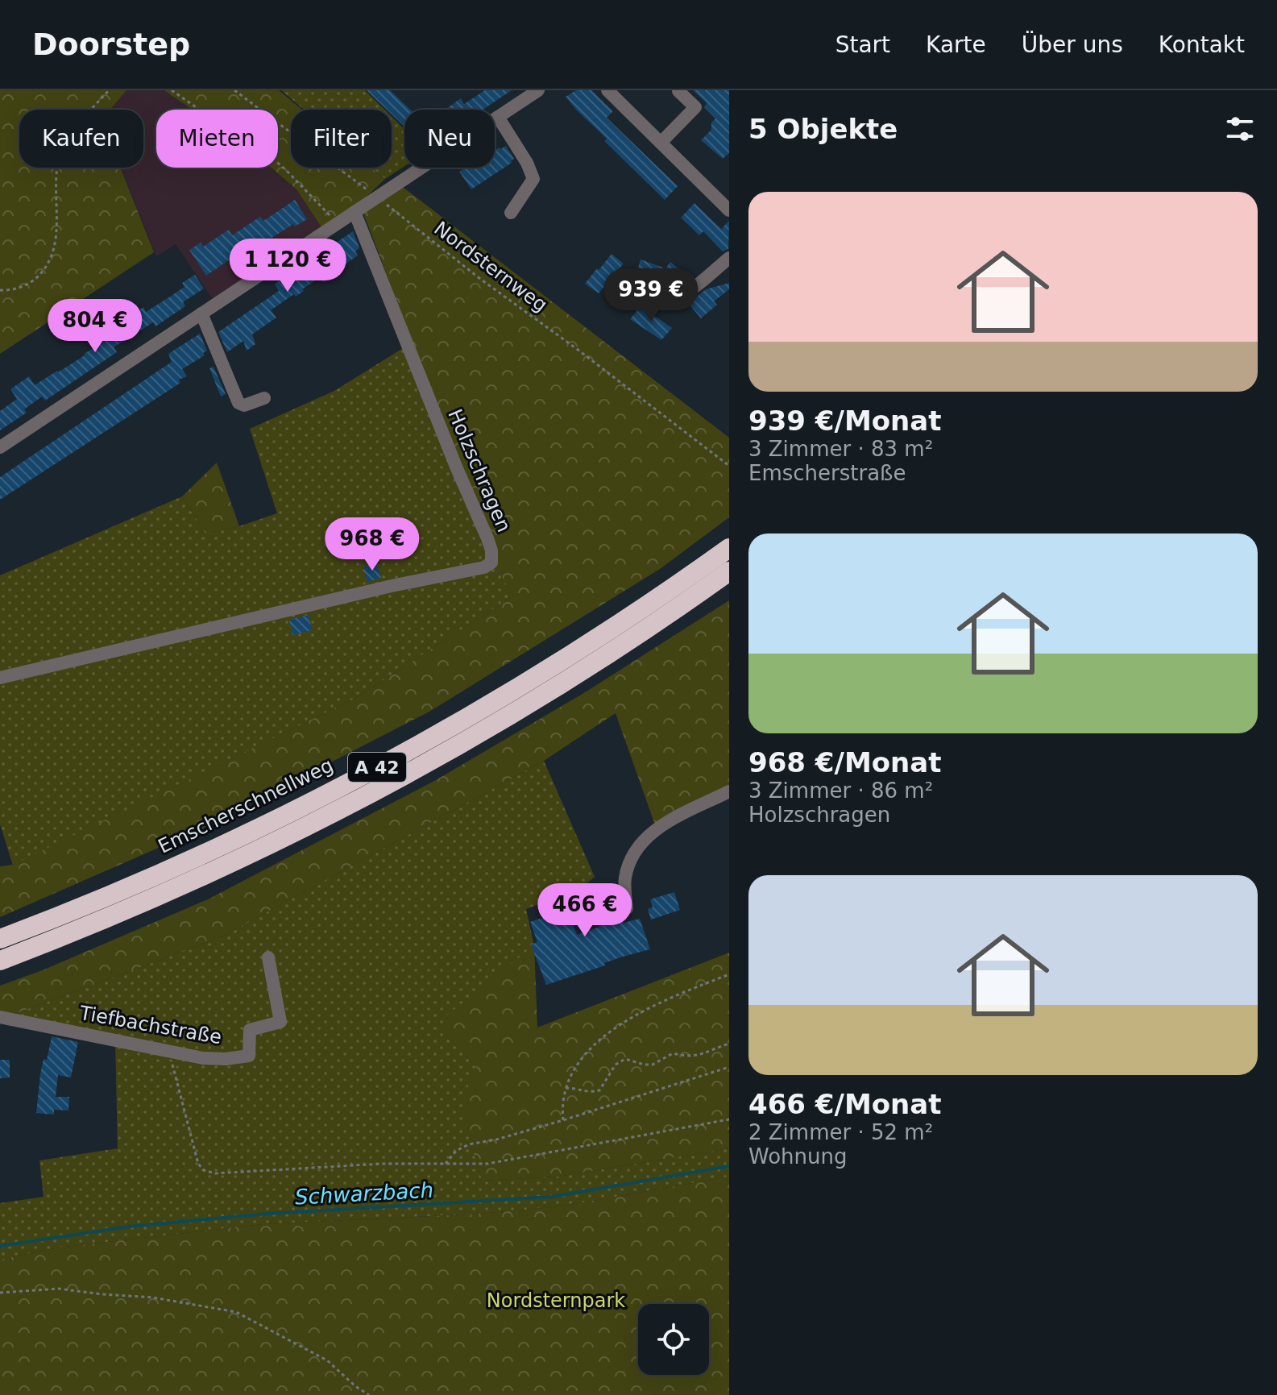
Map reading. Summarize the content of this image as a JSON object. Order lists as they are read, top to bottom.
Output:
{
  "streets": {
    "highway": ["A 42", "Emscherschnellweg"],
    "street": ["Holzschragen", "Tiefbachstraße"],
    "path": ["Nordsternweg"]
  },
  "water": ["Schwarzbach"],
  "parks": ["Nordsternpark"],
  "page": {
    "header": "Doorstep",
    "nav": [
      "Start",
      "Karte",
      "Über uns",
      "Kontakt"
    ],
    "heading": "5 Objekte",
    "chip": [
      "Kaufen",
      "Mieten",
      "Filter",
      "Neu"
    ],
    "list": [
      {
        "name": "939 €/Monat",
        "note": "3 Zimmer · 83 m² · Emscherstraße"
      },
      {
        "name": "968 €/Monat",
        "note": "3 Zimmer · 86 m² · Holzschragen"
      },
      {
        "name": "466 €/Monat",
        "note": "2 Zimmer · 52 m² · Wohnung"
      }
    ],
    "price": [
      "1 120 €",
      "939 €",
      "804 €",
      "968 €",
      "466 €"
    ]
  }
}
